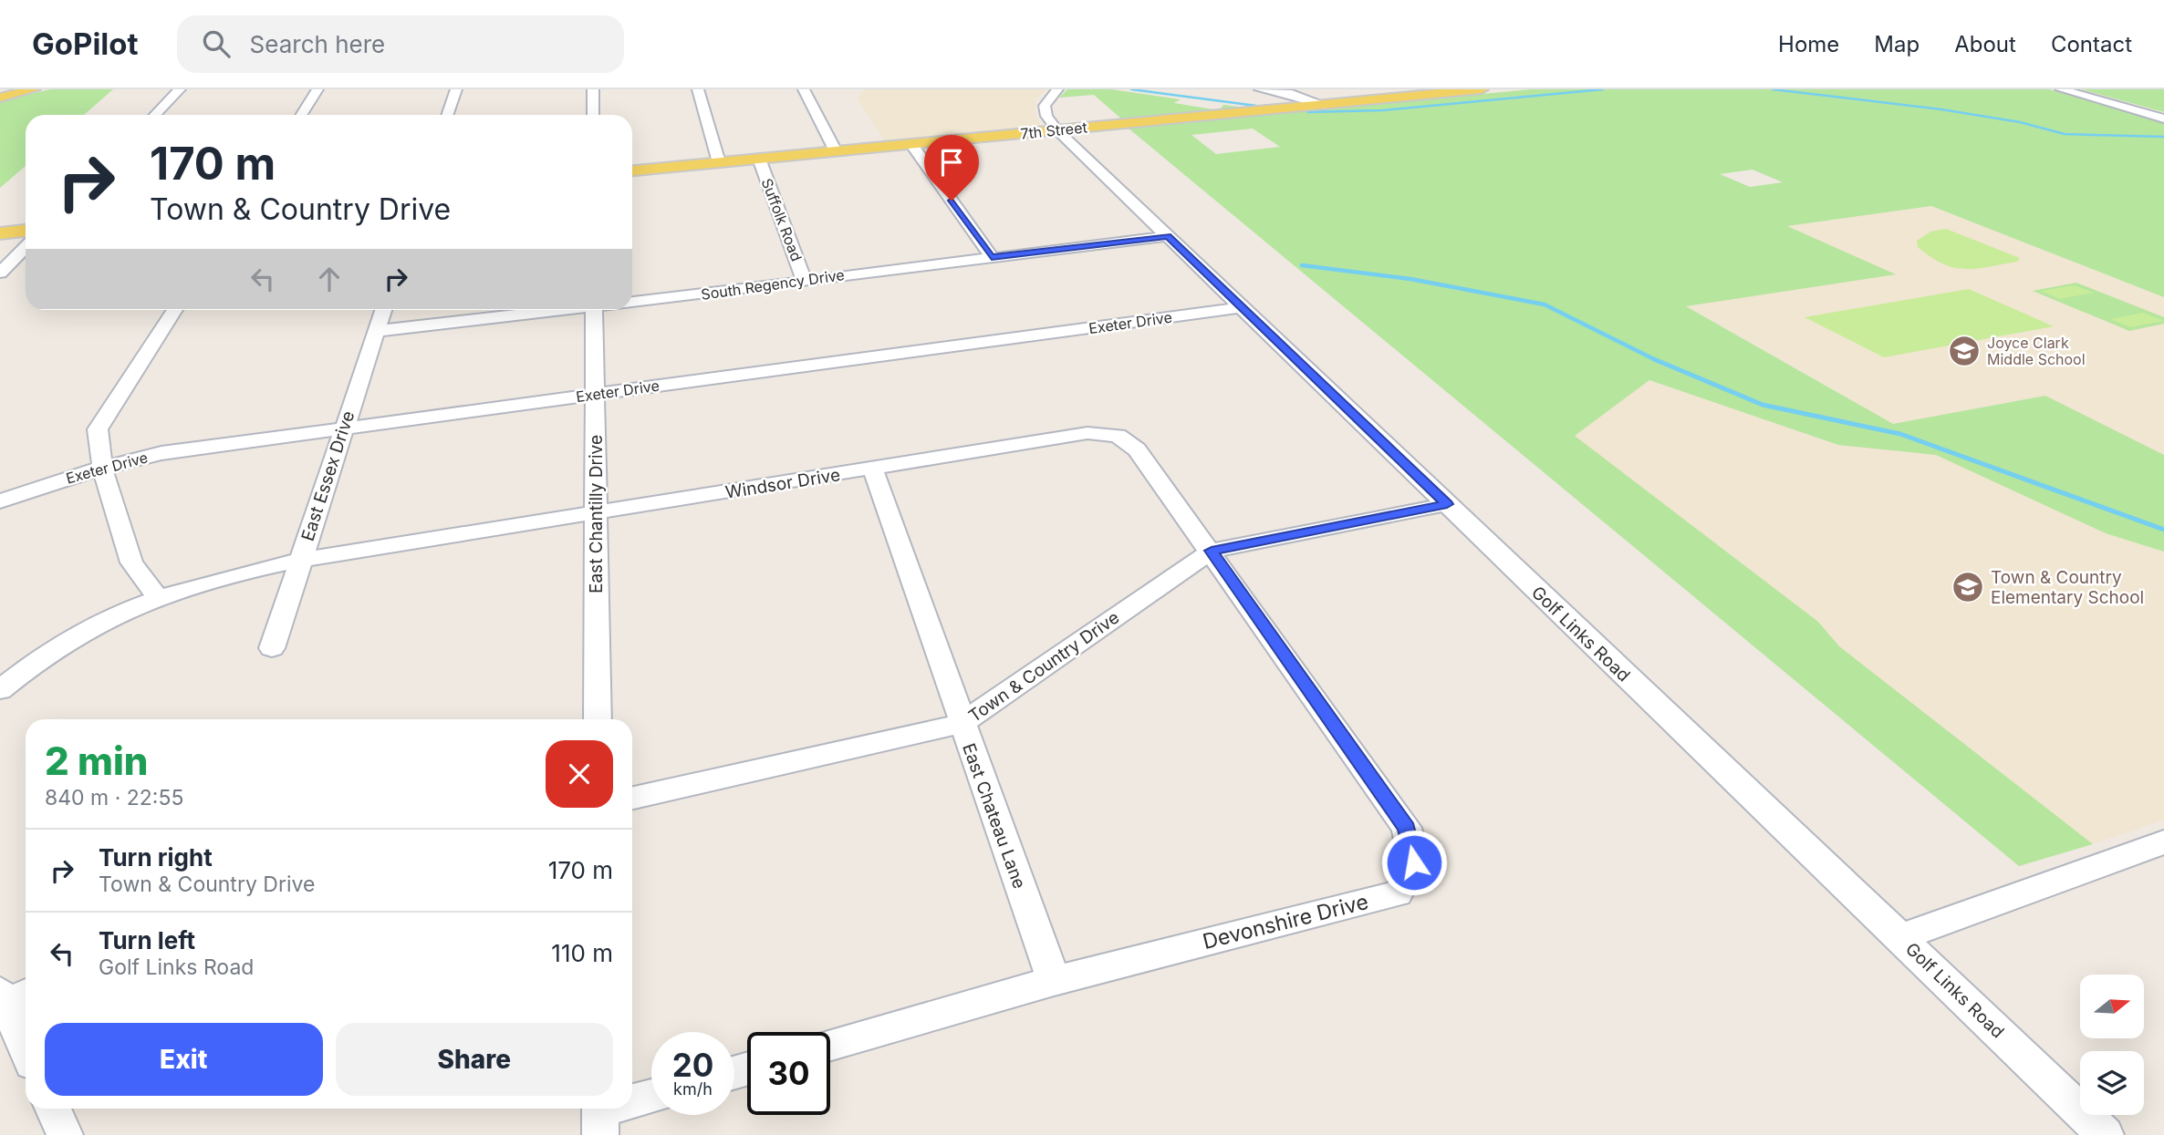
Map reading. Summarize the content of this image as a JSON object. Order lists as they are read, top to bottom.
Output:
{
  "streets": {
    "main road": ["7th Street"],
    "street": [
      "Suffolk Road",
      "South Regency Drive",
      "Exeter Drive",
      "East Essex Drive",
      "Windsor Drive",
      "East Chantilly Drive",
      "Golf Links Road",
      "Town & Country Drive",
      "East Chateau Lane",
      "Devonshire Drive"
    ]
  },
  "crossings": [
    ["7th Street", "Suffolk Road"],
    ["7th Street", "Golf Links Road"],
    ["Suffolk Road", "South Regency Drive"],
    ["South Regency Drive", "East Essex Drive"],
    ["South Regency Drive", "Golf Links Road"],
    ["Exeter Drive", "East Essex Drive"],
    ["Exeter Drive", "East Chantilly Drive"],
    ["Exeter Drive", "Golf Links Road"],
    ["East Essex Drive", "Windsor Drive"],
    ["Windsor Drive", "East Chantilly Drive"],
    ["Windsor Drive", "Town & Country Drive"],
    ["Windsor Drive", "East Chateau Lane"],
    ["Windsor Drive", "Devonshire Drive"],
    ["Golf Links Road", "Town & Country Drive"],
    ["Town & Country Drive", "East Chateau Lane"],
    ["Town & Country Drive", "Devonshire Drive"],
    ["East Chateau Lane", "Devonshire Drive"]
  ],
  "places": {
    "school or university": ["Joyce Clark Middle School", "Town & Country Elementary School"]
  },
  "north": "right",
  "page": {
    "header": "GoPilot",
    "search": "Search here",
    "nav": [
      "Home",
      "Map",
      "About",
      "Contact"
    ],
    "turn": ["170 m", "Town & Country Drive"],
    "heading": ["2 min", "840 m · 22:55"],
    "list": [
      {
        "name": "Turn right",
        "note": "Town & Country Drive",
        "value": "170 m"
      },
      {
        "name": "Turn left",
        "note": "Golf Links Road",
        "value": "110 m"
      }
    ],
    "buttons": ["Exit", "Share"],
    "speed": "20 km/h",
    "limit": "30"
  }
}
